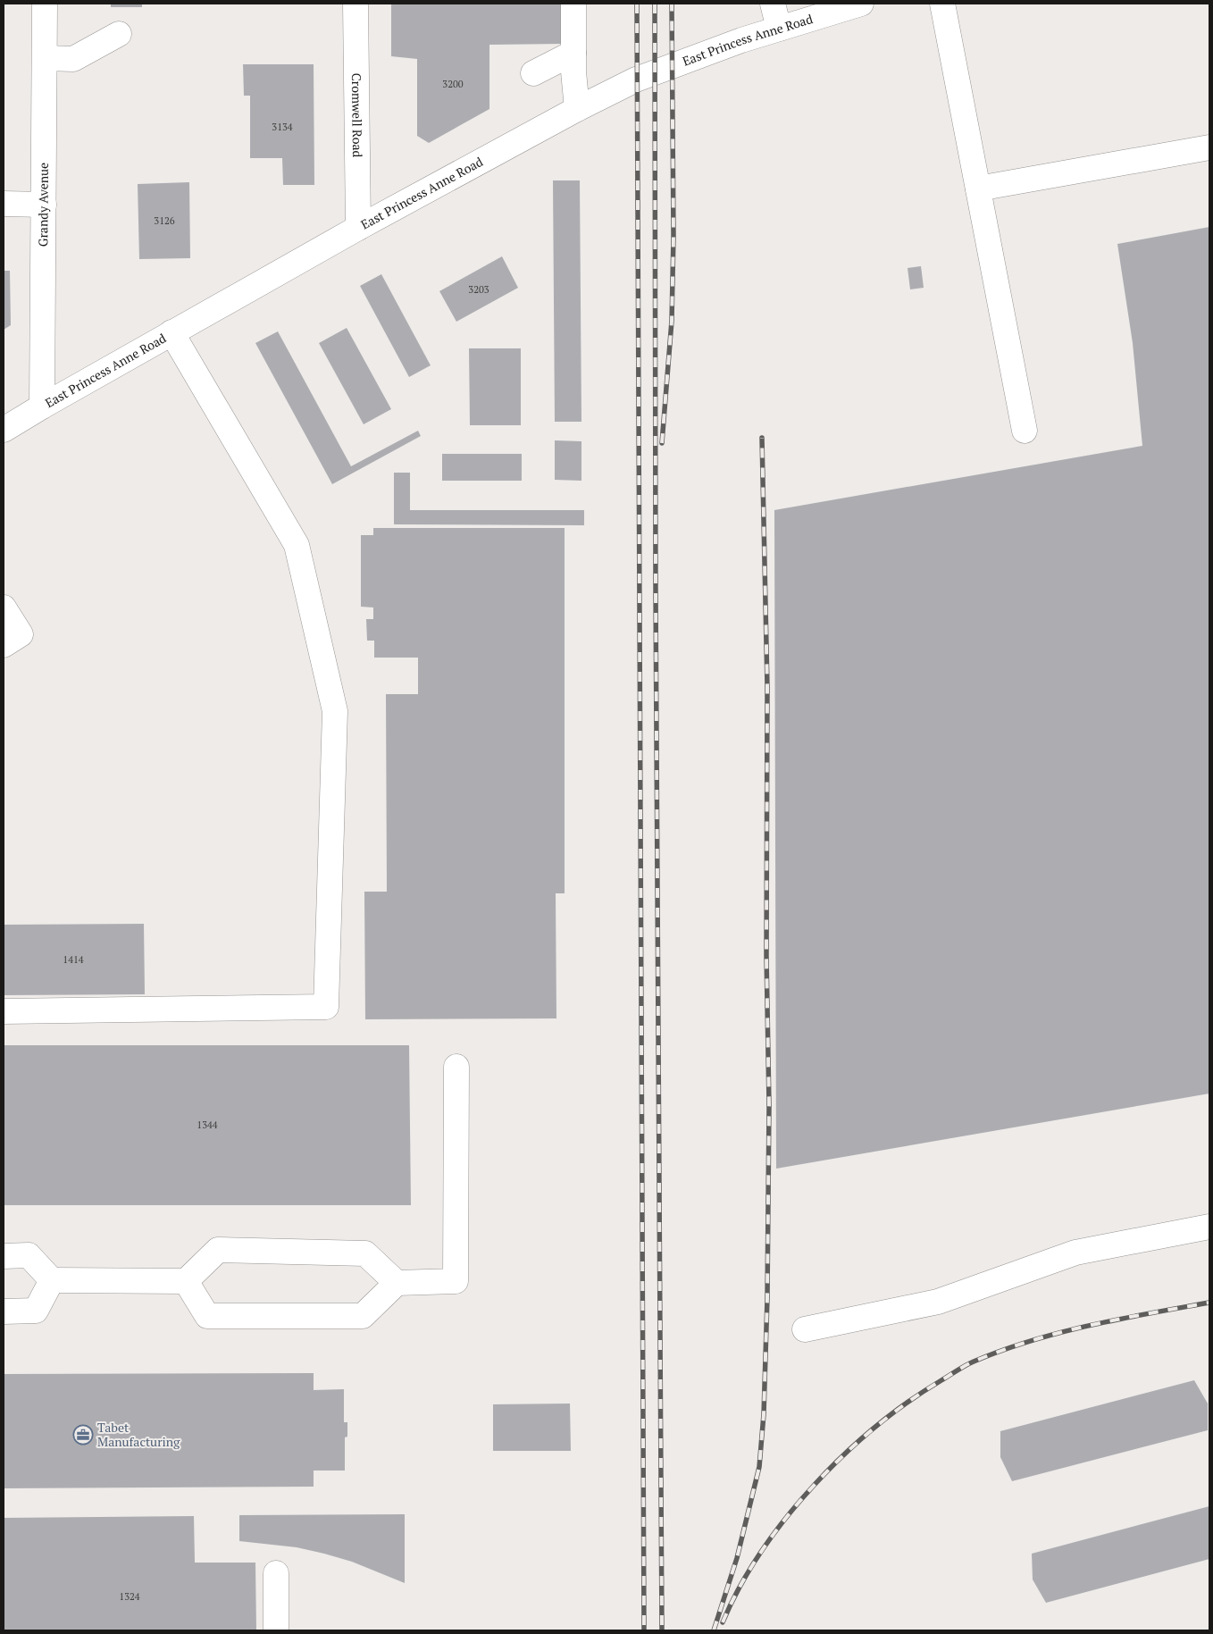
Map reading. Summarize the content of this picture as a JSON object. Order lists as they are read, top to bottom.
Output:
{
  "streets": {
    "street": ["East Princess Anne Road", "Cromwell Road", "Grandy Avenue"]
  },
  "crossings": [
    ["East Princess Anne Road", "Cromwell Road"],
    ["East Princess Anne Road", "Grandy Avenue"]
  ],
  "places": {
    "office": ["Tabet Manufacturing"]
  },
  "house_numbers": [
    "3200",
    "3134",
    "3126",
    "3203",
    "1414",
    "1344",
    "1324"
  ]
}
